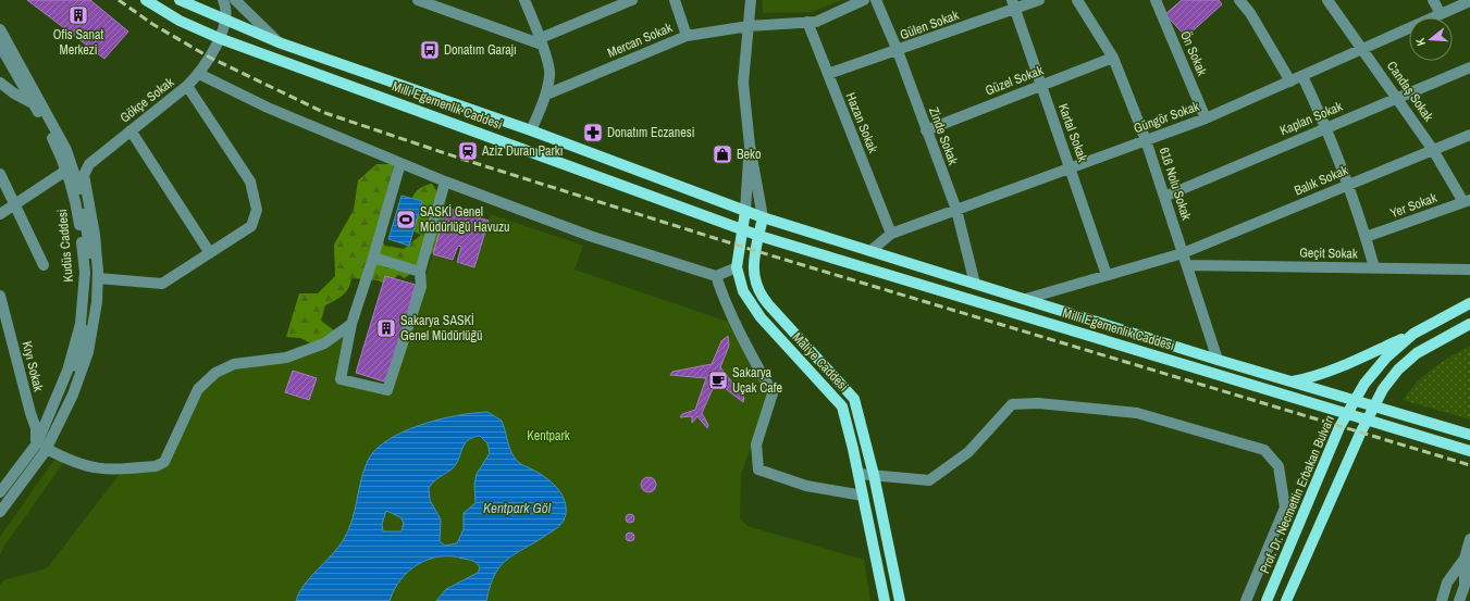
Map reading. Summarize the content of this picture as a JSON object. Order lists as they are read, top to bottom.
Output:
{
  "streets": {
    "main road": ["Milli Egemenlik Caddesi", "Maliye Caddesi", "Prof. Dr. Necmettin Erbakan Bulvarı"],
    "street": [
      "Gülen Sokak",
      "Mercan Sokak",
      "Ön Sokak",
      "Güzel Sokak",
      "Candaş Sokak",
      "Gökçe Sokak",
      "Güngör Sokak",
      "Kaplan Sokak",
      "Hazan Sokak",
      "Kartal Sokak",
      "Zinde Sokak",
      "Balık Sokak",
      "616 Nolu Sokak",
      "Yer Sokak",
      "Kudüs Caddesi",
      "Geçit Sokak",
      "Kıyı Sokak"
    ]
  },
  "crossings": [
    ["Gülen Sokak", "Hazan Sokak"],
    ["Gülen Sokak", "Kartal Sokak"],
    ["Gülen Sokak", "Zinde Sokak"],
    ["Mercan Sokak", "Hazan Sokak"],
    ["Ön Sokak", "Güngör Sokak"],
    ["Güzel Sokak", "Kartal Sokak"],
    ["Güzel Sokak", "Zinde Sokak"],
    ["Güzel Sokak", "616 Nolu Sokak"],
    ["Candaş Sokak", "Güngör Sokak"],
    ["Candaş Sokak", "Kaplan Sokak"],
    ["Candaş Sokak", "Balık Sokak"],
    ["Candaş Sokak", "Yer Sokak"],
    ["Gökçe Sokak", "Milli Egemenlik Caddesi"],
    ["Milli Egemenlik Caddesi", "Güngör Sokak"],
    ["Milli Egemenlik Caddesi", "Zinde Sokak"],
    ["Milli Egemenlik Caddesi", "616 Nolu Sokak"],
    ["Milli Egemenlik Caddesi", "Maliye Caddesi"],
    ["Milli Egemenlik Caddesi", "Prof. Dr. Necmettin Erbakan Bulvarı"],
    ["Güngör Sokak", "Hazan Sokak"],
    ["Güngör Sokak", "Kartal Sokak"],
    ["Güngör Sokak", "Zinde Sokak"],
    ["Güngör Sokak", "616 Nolu Sokak"],
    ["Kaplan Sokak", "616 Nolu Sokak"],
    ["Balık Sokak", "616 Nolu Sokak"],
    ["616 Nolu Sokak", "Geçit Sokak"],
    ["Kudüs Caddesi", "Kıyı Sokak"]
  ],
  "water": ["Kentpark Göl"],
  "parks": ["Kentpark"],
  "places": {
    "building": ["Ofis Sanat Merkezi", "Sakarya SASKİ Genel Müdürlüğü"],
    "bus stop": ["Donatım Garajı"],
    "pharmacy": ["Donatım Eczanesi"],
    "station": ["Aziz Duran Parkı"],
    "shop": ["Beko"],
    "sports": ["SASKİ Genel Müdürlüğü Havuzu"],
    "cafe": ["Sakarya Uçak Cafe"]
  },
  "north": "left"
}
